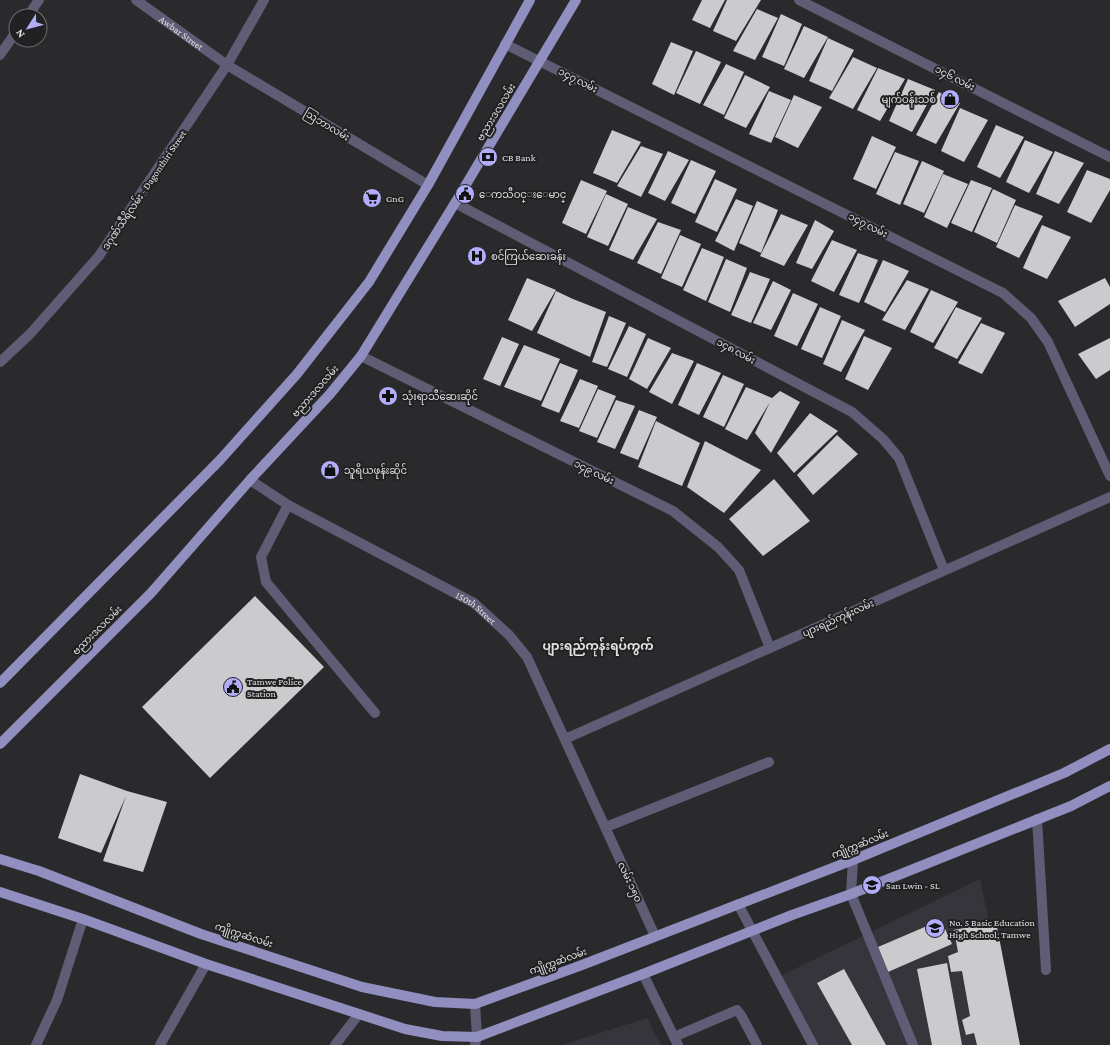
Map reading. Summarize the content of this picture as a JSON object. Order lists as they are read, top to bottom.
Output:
{
  "streets": {
    "main road": ["ဗညားဒလလမ်း", "ကျိုက္ကဆံလမ်း"],
    "street": [
      "Awbar Street",
      "၁၄၆ လမ်း",
      "၁၄၇ လမ်း",
      "ဩဘာလမ်း",
      "ဒဂုဏ်သီရိလမ်း - Dagonthiri Street",
      "၁၄၈ လမ်း",
      "၁၄၉ လမ်း",
      "150th Street",
      "ပျားရည်ကုန်းလမ်း",
      "လမ်း ၁၅၀"
    ]
  },
  "crossings": [
    ["Awbar Street", "ဩဘာလမ်း"],
    ["Awbar Street", "ဒဂုဏ်သီရိလမ်း - Dagonthiri Street"],
    ["၁၄၇ လမ်း", "ဗညားဒလလမ်း"],
    ["ဗညားဒလလမ်း", "၁၄၈ လမ်း"],
    ["ဗညားဒလလမ်း", "၁၄၉ လမ်း"],
    ["ဗညားဒလလမ်း", "150th Street"],
    ["ဩဘာလမ်း", "ဒဂုဏ်သီရိလမ်း - Dagonthiri Street"],
    ["၁၄၈ လမ်း", "ပျားရည်ကုန်းလမ်း"],
    ["၁၄၉ လမ်း", "ပျားရည်ကုန်းလမ်း"],
    ["150th Street", "ပျားရည်ကုန်းလမ်း"],
    ["150th Street", "လမ်း ၁၅၀"],
    ["ကျိုက္ကဆံလမ်း", "လမ်း ၁၅၀"]
  ],
  "districts": ["ပျားရည်ကုန်းရပ်ကွက်"],
  "places": {
    "shop": ["မျက်ဝန်းသစ်", "သူရိယဖုန်းဆိုင်"],
    "bank": ["CB Bank"],
    "public building": ["ေကသီဝင္းေမာင္", "Tamwe Police Station"],
    "supermarket": ["GnG"],
    "hospital": ["စင်ကြယ်ဆေးခန်း"],
    "pharmacy": ["သုံးရာသီဆေးဆိုင်"],
    "school or university": ["San Lwin - SL", "No. 5 Basic Education High School, Tamwe"]
  },
  "north": "bottom left"
}
